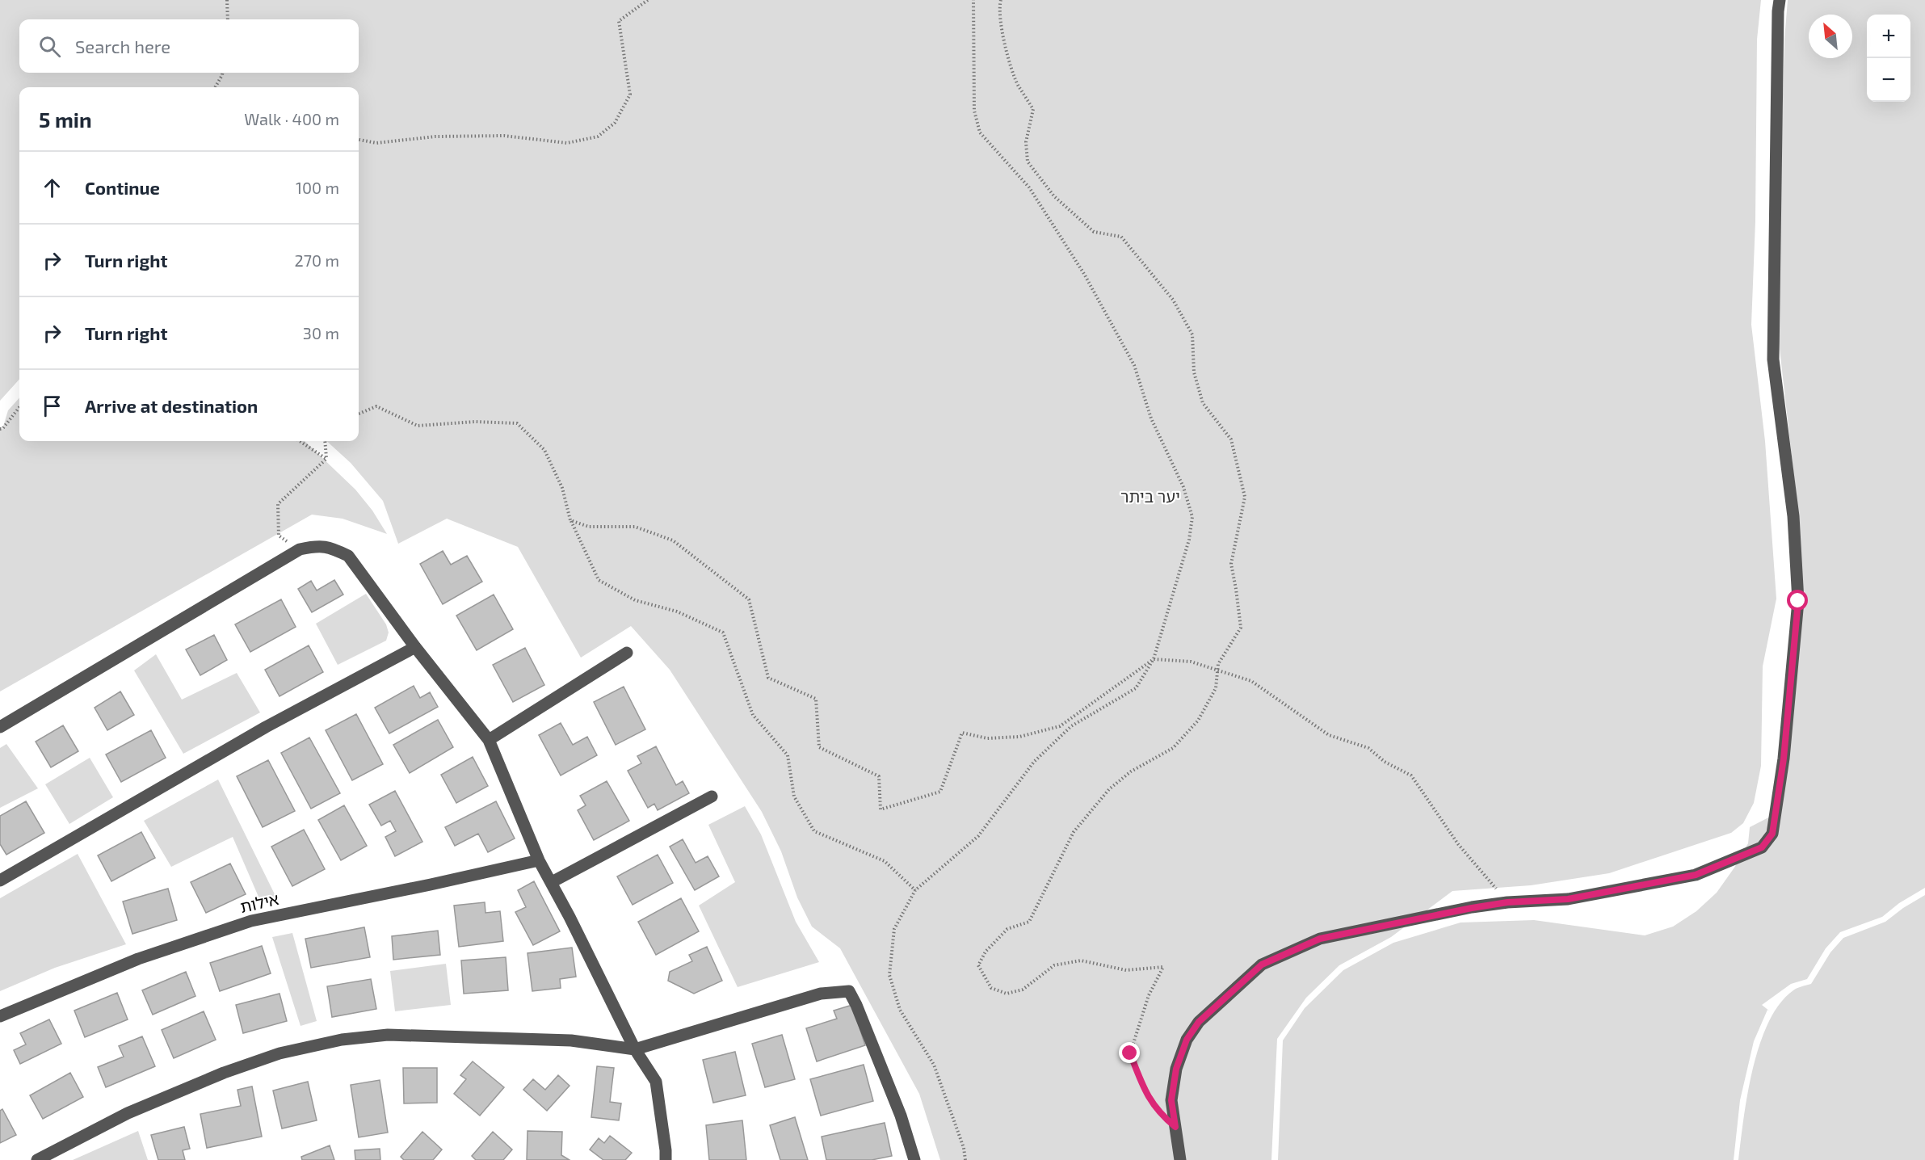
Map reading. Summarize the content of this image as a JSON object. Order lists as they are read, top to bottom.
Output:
{
  "streets": {
    "street": ["אילות"]
  },
  "parks": ["יער ביתר"],
  "north": "top left",
  "page": {
    "map_buttons": ["+", "−"],
    "search": "Search here",
    "heading": ["5 min", "Walk · 400 m"],
    "list": [
      ["Continue", "100 m"],
      ["Turn right", "270 m"],
      ["Turn right", "30 m"],
      "Arrive at destination"
    ]
  }
}
